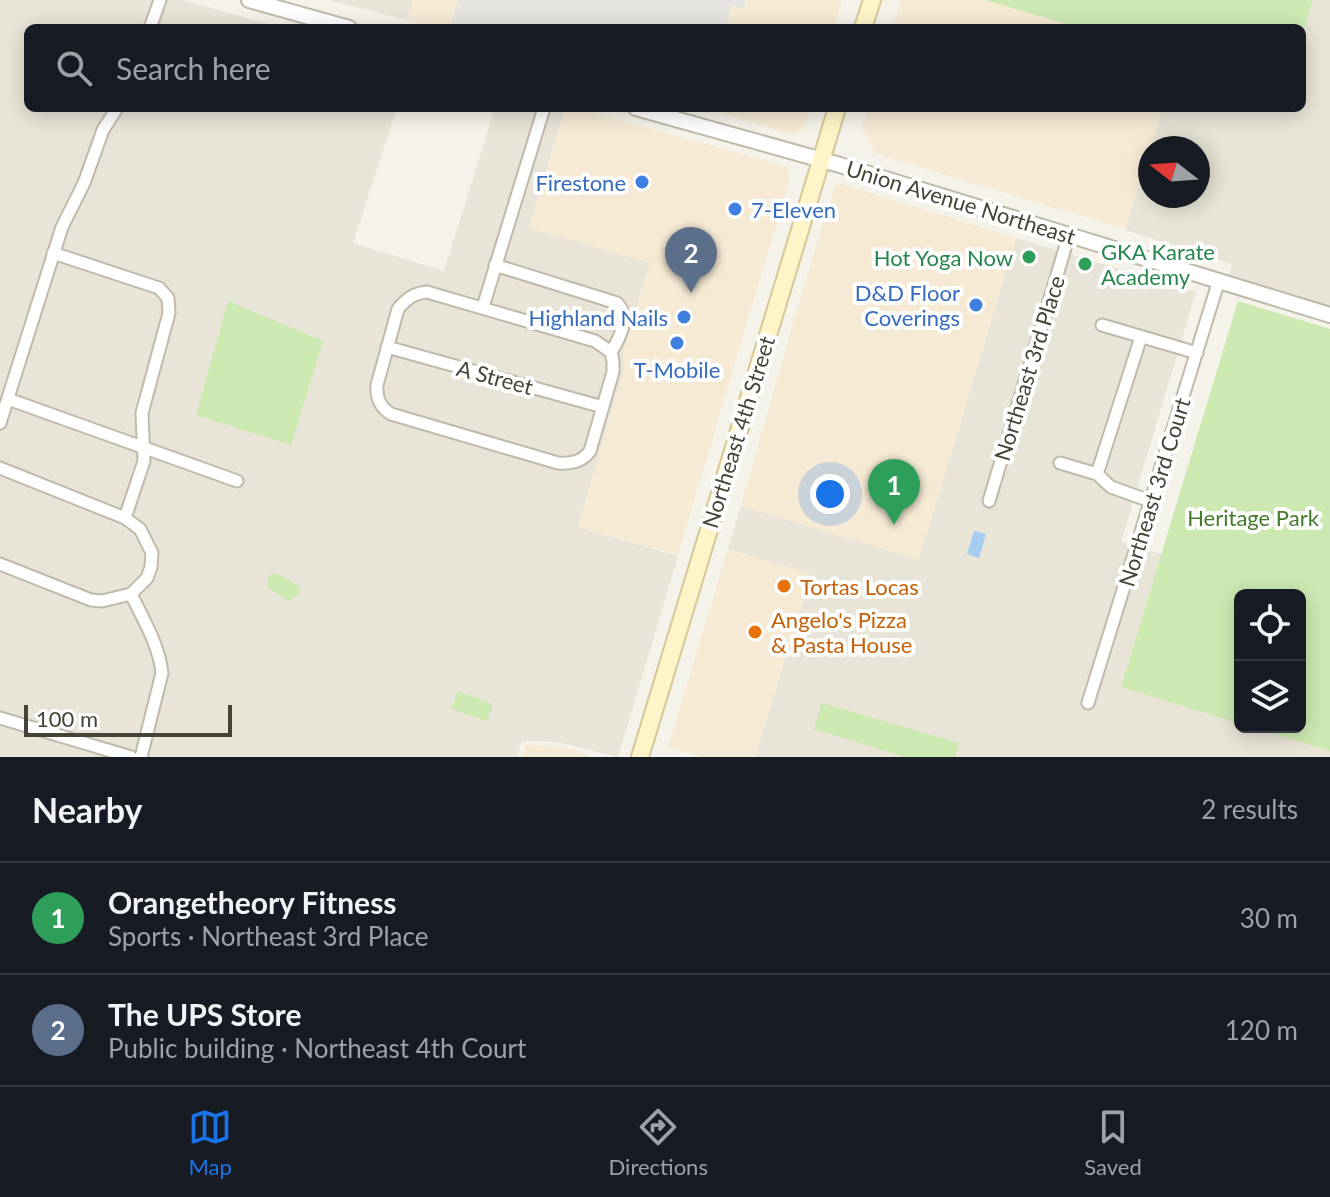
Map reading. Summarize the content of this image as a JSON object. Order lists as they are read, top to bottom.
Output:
{
  "streets": {
    "main road": ["Northeast 4th Street"],
    "street": [
      "Union Avenue Northeast",
      "Northeast 3rd Place",
      "A Street",
      "Northeast 3rd Court"
    ]
  },
  "crossings": [
    ["Union Avenue Northeast", "Northeast 3rd Place"],
    ["Union Avenue Northeast", "Northeast 4th Street"],
    ["Union Avenue Northeast", "Northeast 3rd Court"]
  ],
  "parks": ["Heritage Park"],
  "places": [
    "Firestone",
    "7-Eleven",
    "Hot Yoga Now",
    "GKA Karate Academy",
    "D&D Floor Coverings",
    "Highland Nails",
    "T-Mobile",
    "Tortas Locas",
    "Angelo's Pizza & Pasta House"
  ],
  "scale_bar": "100 m",
  "north": "left",
  "page": {
    "search": "Search here",
    "pins": ["2", "1"],
    "scale": "100 m",
    "heading": ["Nearby", "2 results"],
    "list": [
      {
        "mark": "1",
        "name": "Orangetheory Fitness",
        "note": "Sports · Northeast 3rd Place",
        "value": "30 m"
      },
      {
        "mark": "2",
        "name": "The UPS Store",
        "note": "Public building · Northeast 4th Court",
        "value": "120 m"
      }
    ],
    "nav": ["Map", "Directions", "Saved"]
  }
}
